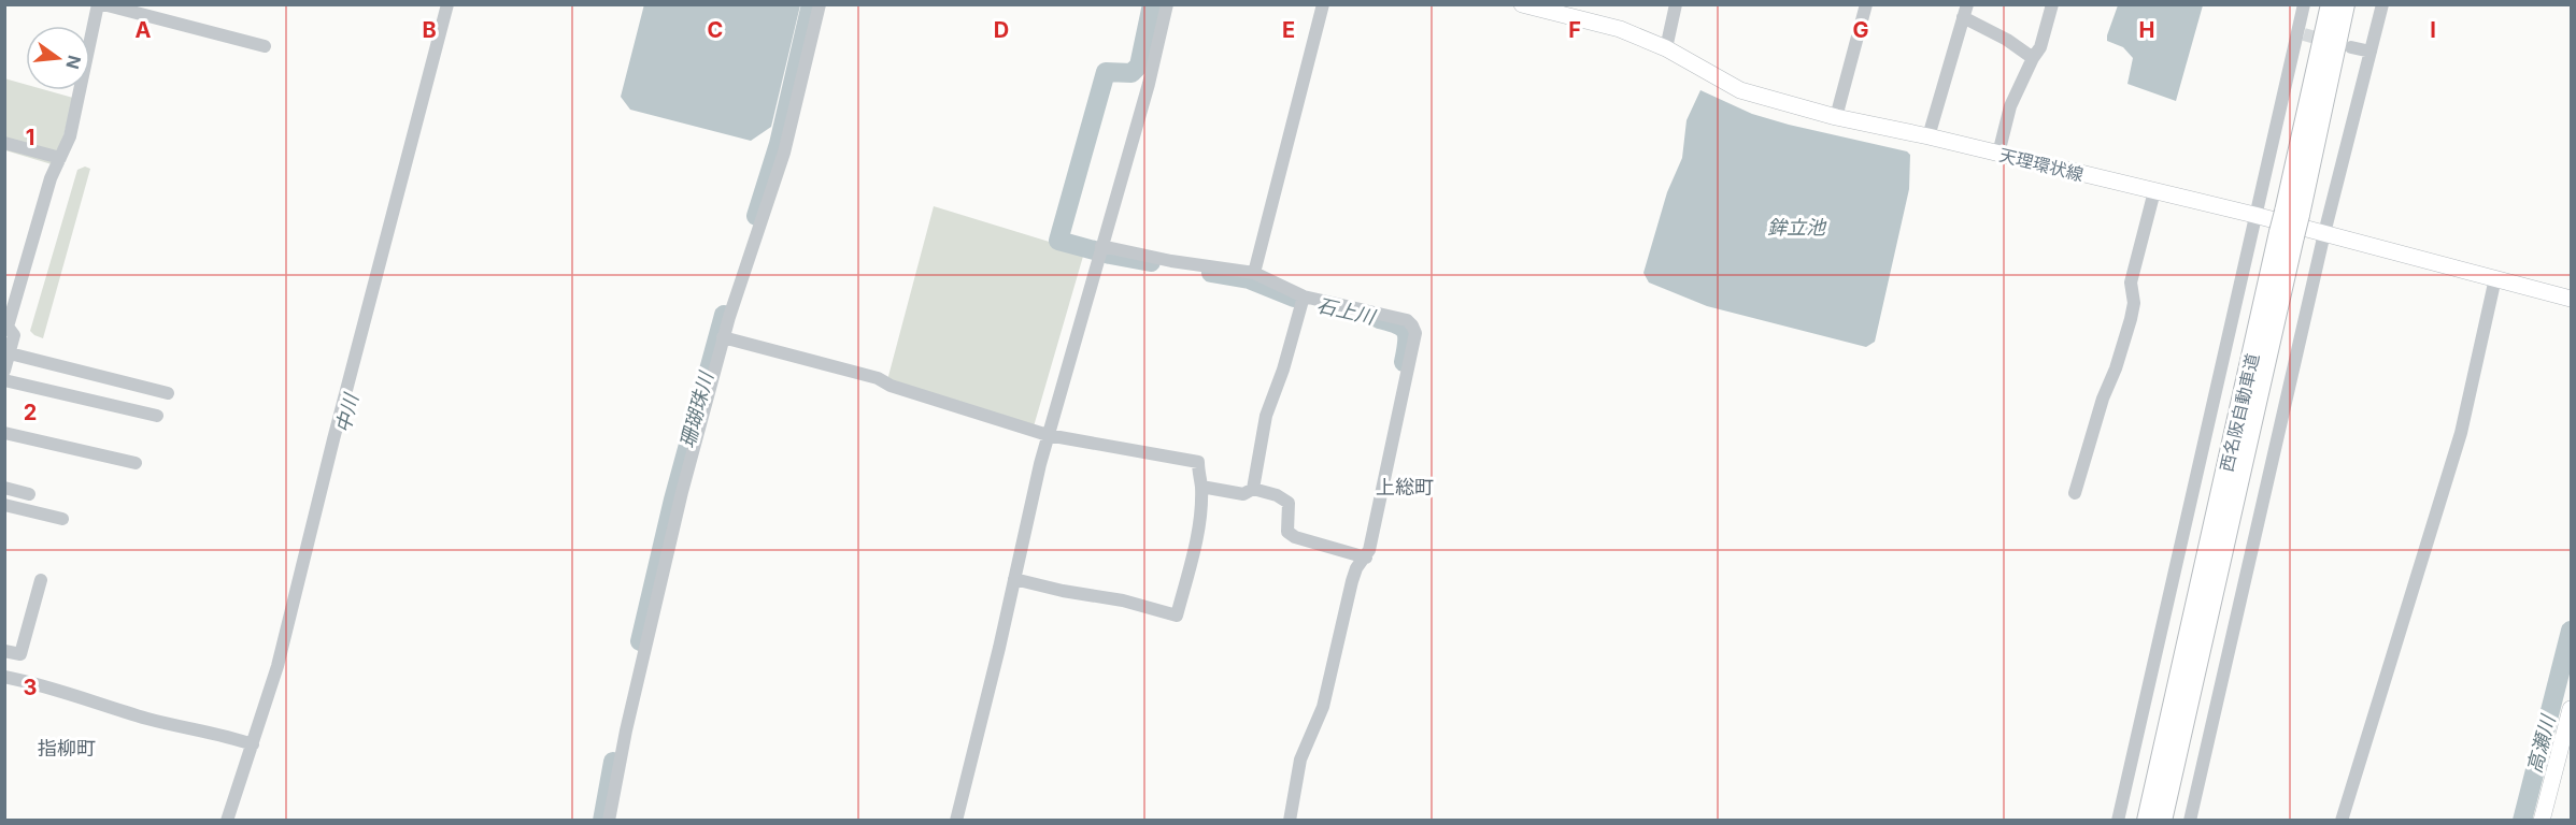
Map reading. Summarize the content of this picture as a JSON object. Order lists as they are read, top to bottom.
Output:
{
  "streets": {
    "highway": ["西名阪自動車道"],
    "main road": ["天理環状線"]
  },
  "districts": ["上総町", "指柳町"],
  "water": [
    "鉾立池",
    "石上川",
    "珊瑚珠川",
    "中川",
    "高瀬川"
  ],
  "north": "right",
  "grid": {
    "columns": [
      "A",
      "B",
      "C",
      "D",
      "E",
      "F",
      "G",
      "H",
      "I"
    ],
    "rows": ["1", "2", "3"]
  }
}
